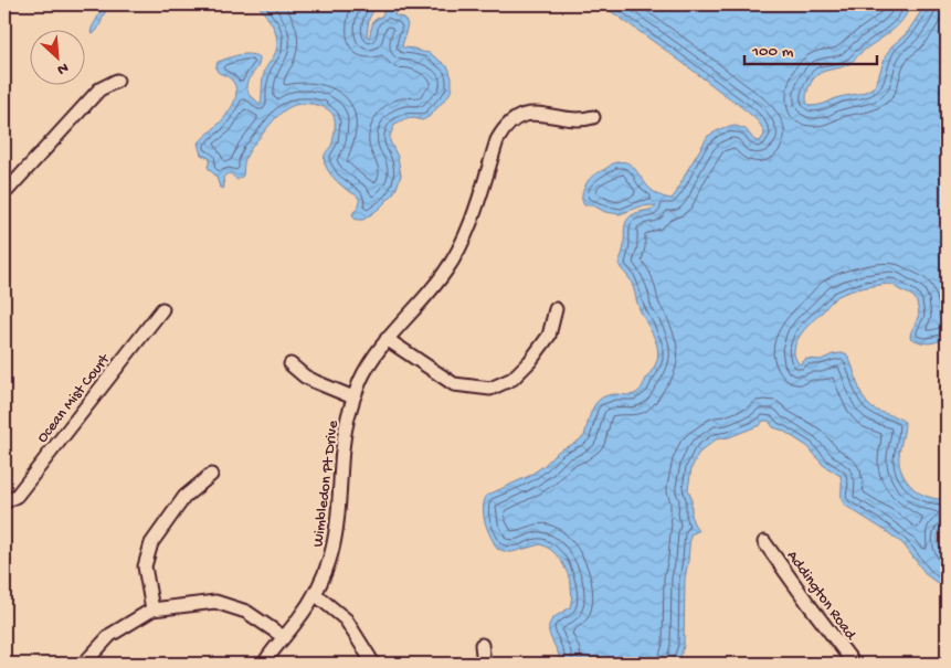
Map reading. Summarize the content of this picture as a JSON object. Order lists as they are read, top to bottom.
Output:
{
  "streets": {
    "street": ["Ocean Mist Court", "Wimbledon Pt Drive", "Addington Road"]
  },
  "scale_bar": "100 m",
  "north": "bottom right"
}
